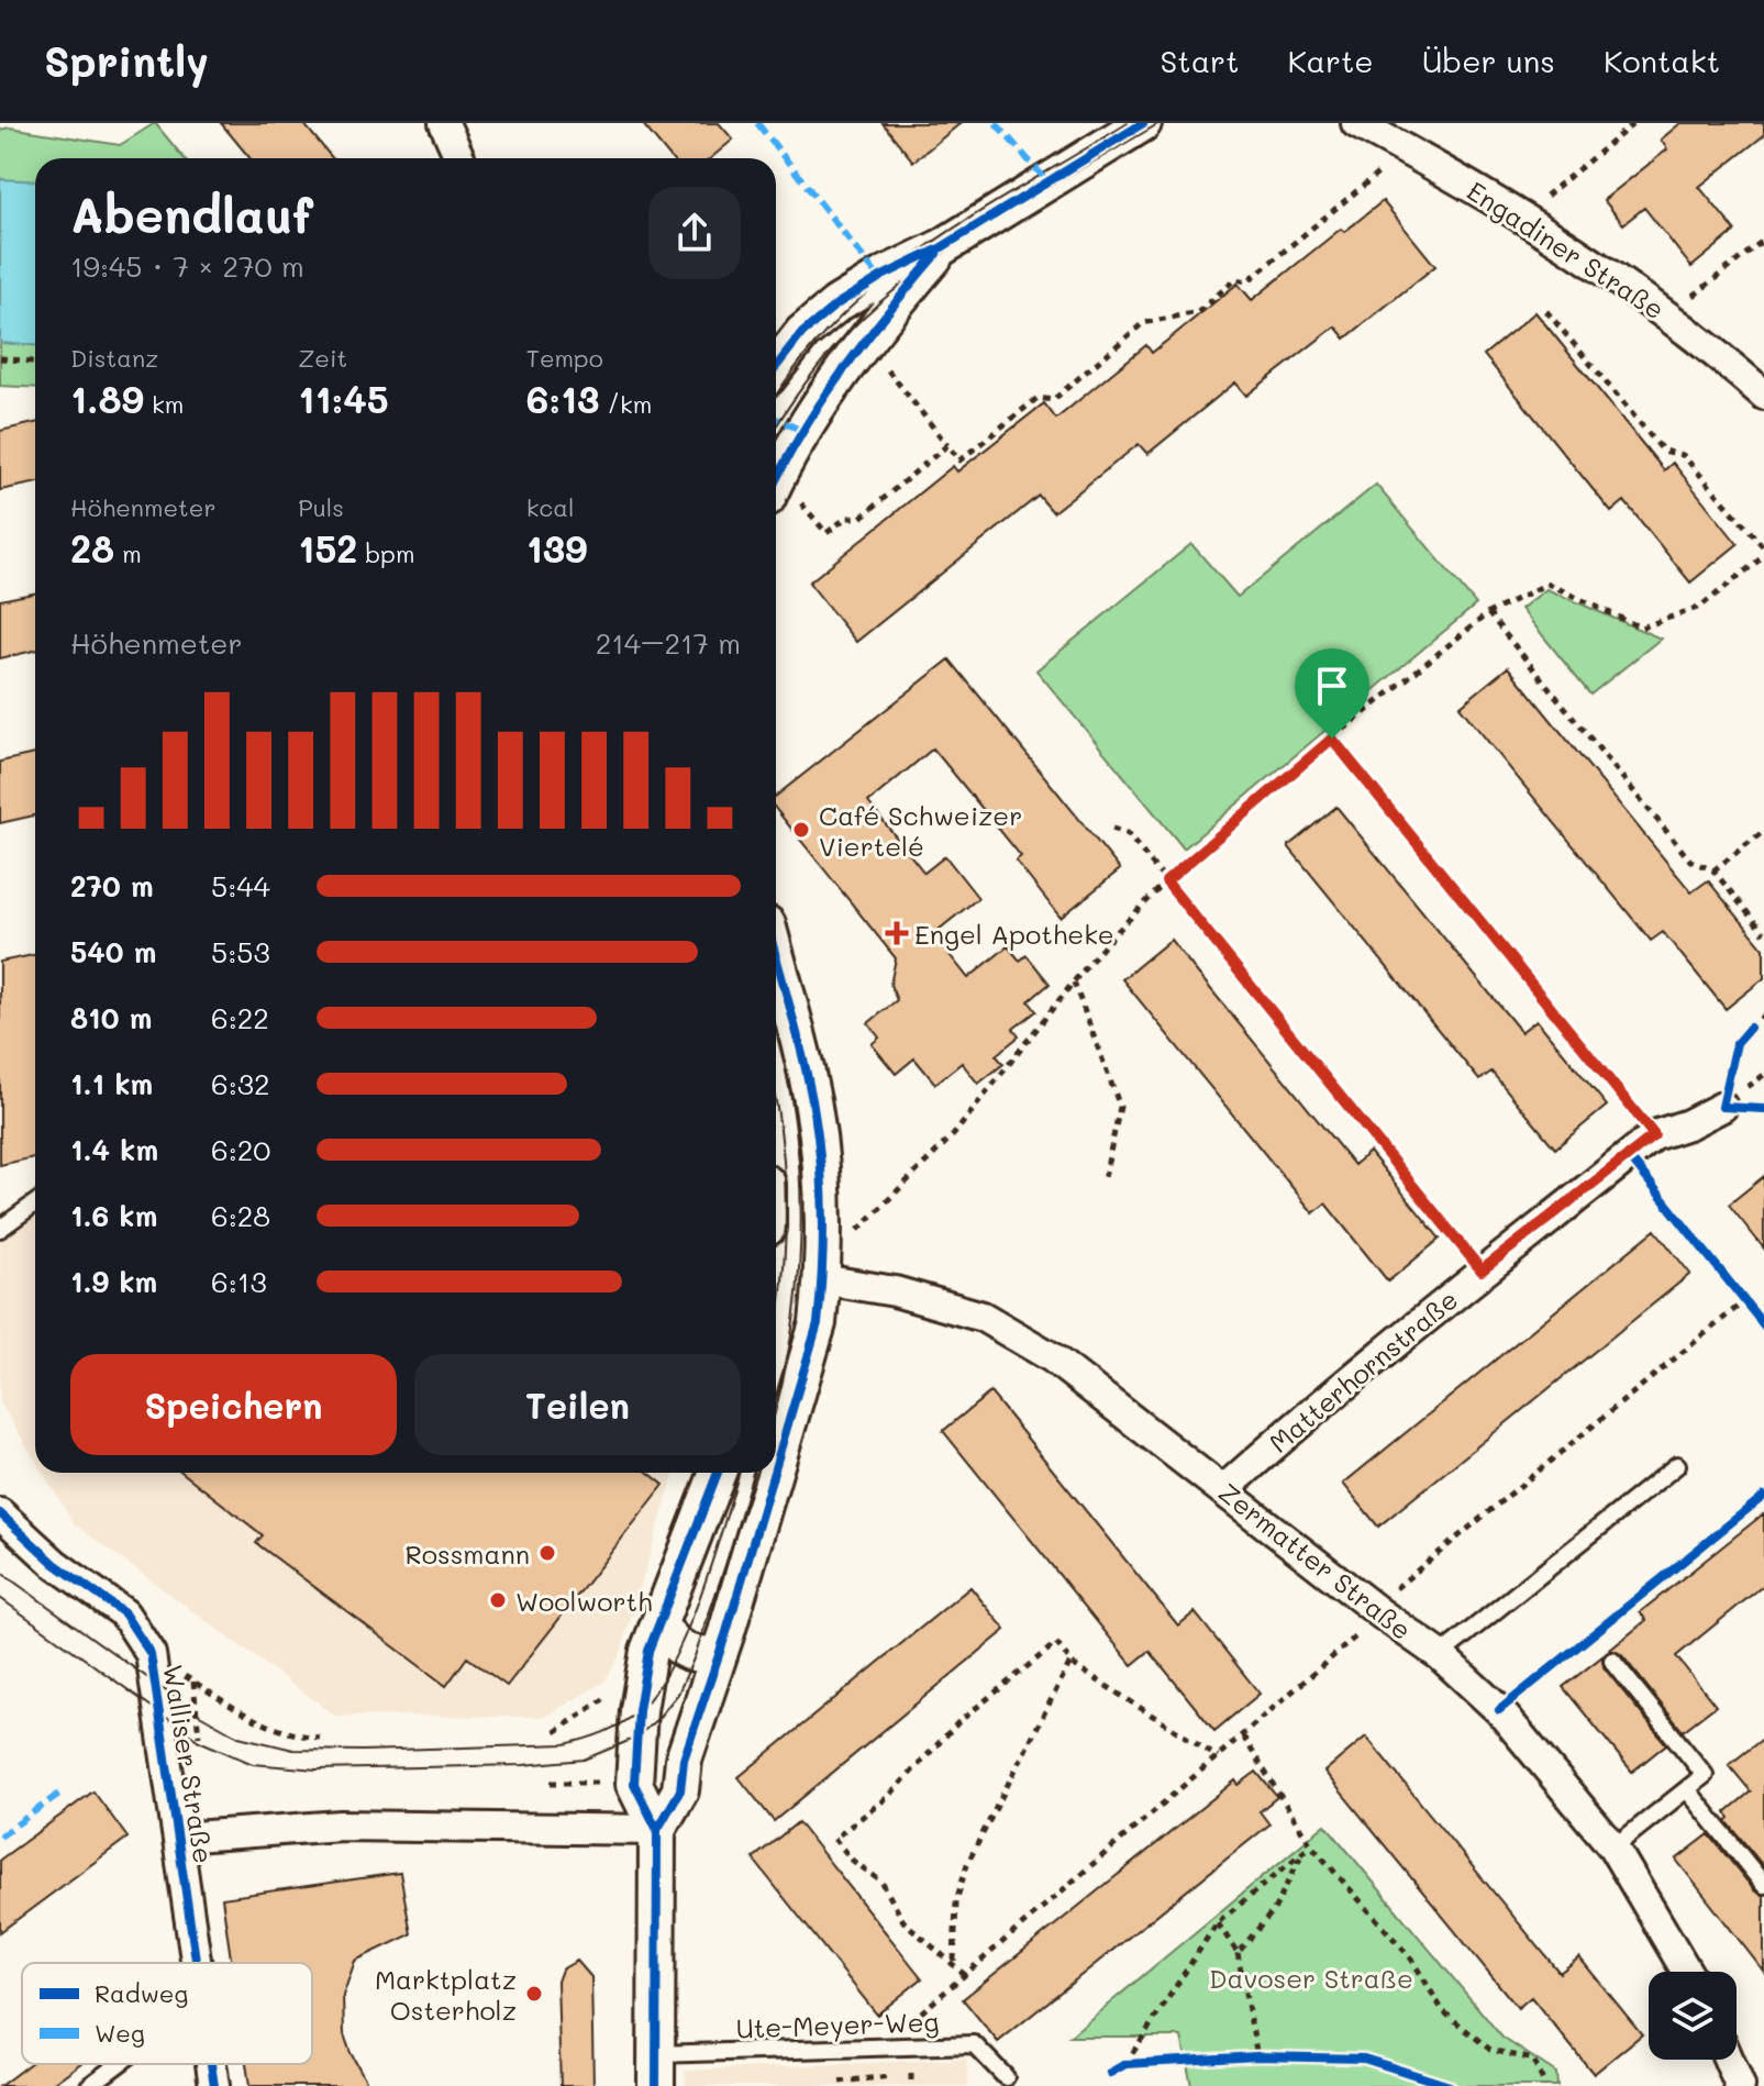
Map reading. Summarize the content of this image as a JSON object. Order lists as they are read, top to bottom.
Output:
{
  "streets": {
    "street": [
      "Engadiner Straße",
      "Matterhornstraße",
      "Zermatter Straße",
      "Walliser Straße"
    ],
    "lane": ["Ute-Meyer-Weg"]
  },
  "crossings": [
    ["Matterhornstraße", "Zermatter Straße"]
  ],
  "parks": ["Davoser Straße"],
  "places": {
    "other": [
      "Café Schweizer Viertelé",
      "Rossmann",
      "Woolworth",
      "Marktplatz Osterholz"
    ],
    "health": ["Engel Apotheke"]
  },
  "legend": ["Radweg", "Weg"],
  "page": {
    "header": "Sprintly",
    "nav": [
      "Start",
      "Karte",
      "Über uns",
      "Kontakt"
    ],
    "heading": ["Abendlauf", "19:45 · 7 × 270 m"],
    "stats": [
      ["Distanz", "1.89 km"],
      ["Zeit", "11:45"],
      ["Tempo", "6:13 /km"],
      ["Höhenmeter", "28 m"],
      ["Puls", "152 bpm"],
      ["kcal", "139"]
    ],
    "chart": ["Höhenmeter", "214–217 m"],
    "list": [
      {
        "name": "270 m",
        "note": "5:44"
      },
      {
        "name": "540 m",
        "note": "5:53"
      },
      {
        "name": "810 m",
        "note": "6:22"
      },
      {
        "name": "1.1 km",
        "note": "6:32"
      },
      {
        "name": "1.4 km",
        "note": "6:20"
      },
      {
        "name": "1.6 km",
        "note": "6:28"
      },
      {
        "name": "1.9 km",
        "note": "6:13"
      }
    ],
    "buttons": ["Speichern", "Teilen"]
  }
}
